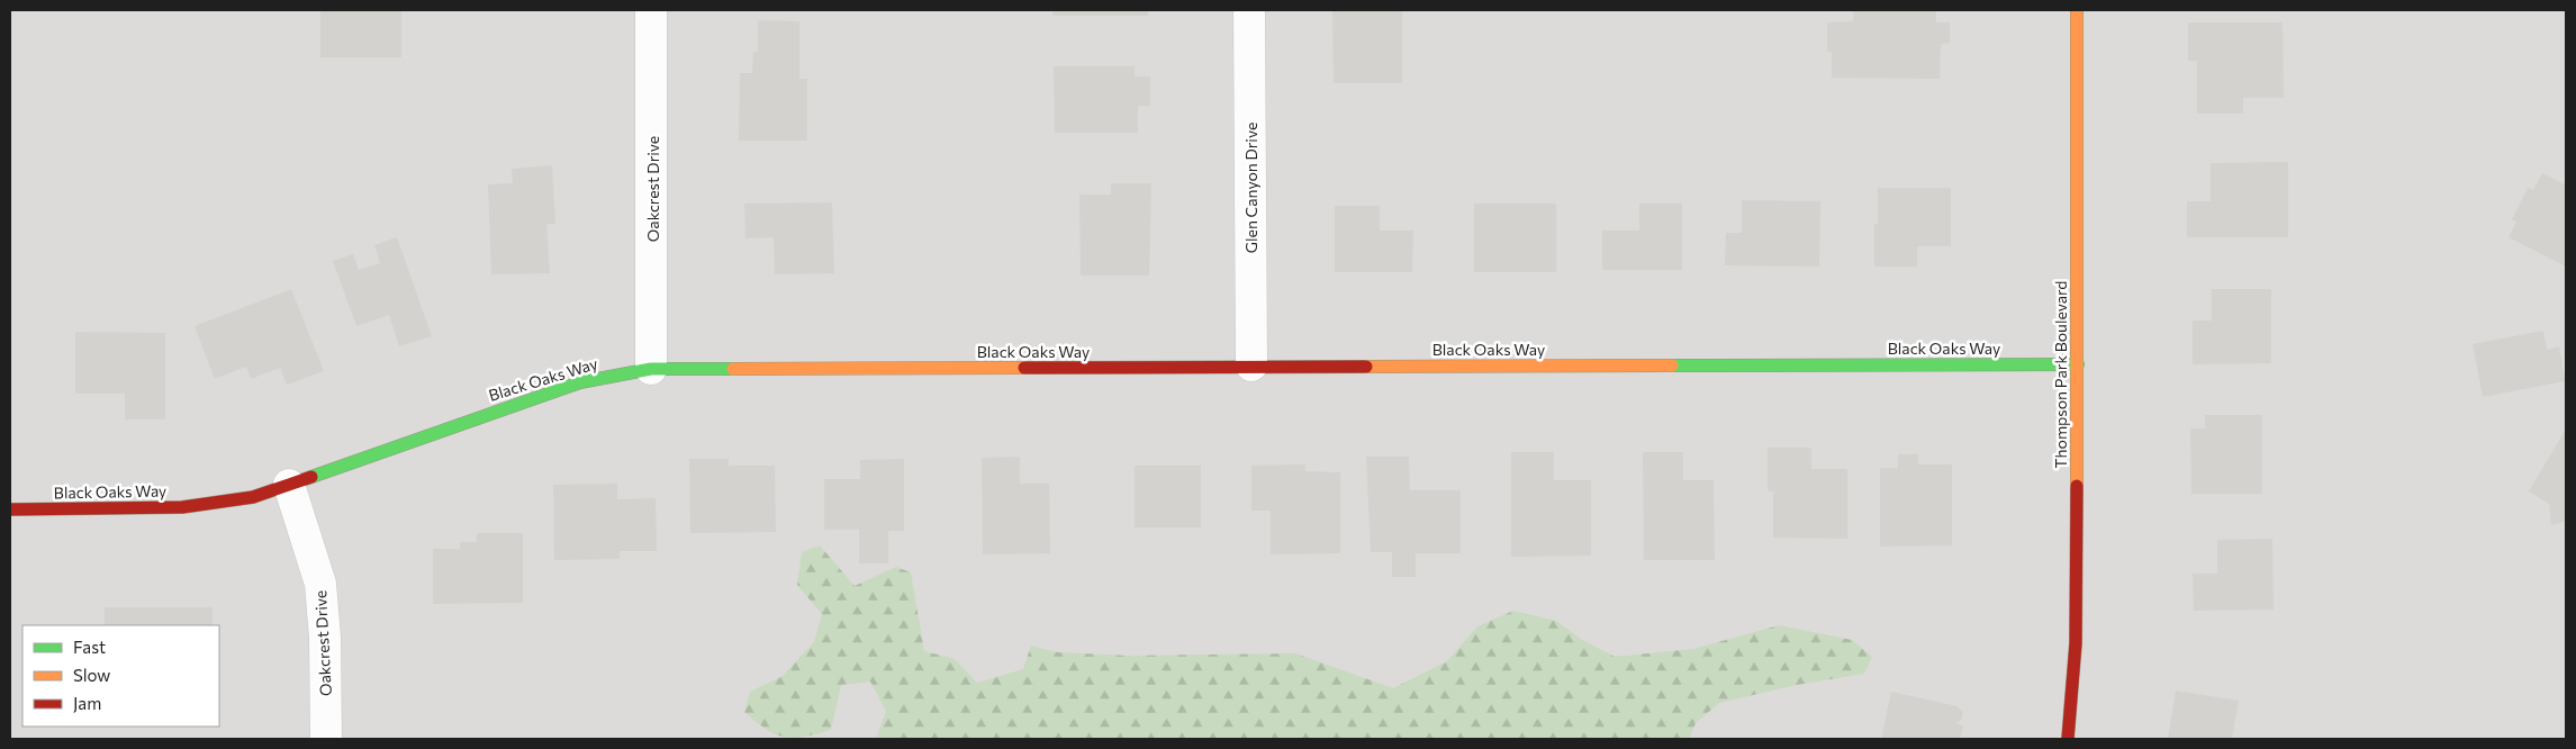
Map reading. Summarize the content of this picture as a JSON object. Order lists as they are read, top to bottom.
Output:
{
  "streets": {
    "street": [
      "Glen Canyon Drive",
      "Oakcrest Drive",
      "Black Oaks Way",
      "Thompson Park Boulevard"
    ]
  },
  "crossings": [
    ["Glen Canyon Drive", "Black Oaks Way"],
    ["Oakcrest Drive", "Black Oaks Way"],
    ["Black Oaks Way", "Thompson Park Boulevard"]
  ],
  "legend": ["Fast", "Slow", "Jam"]
}
